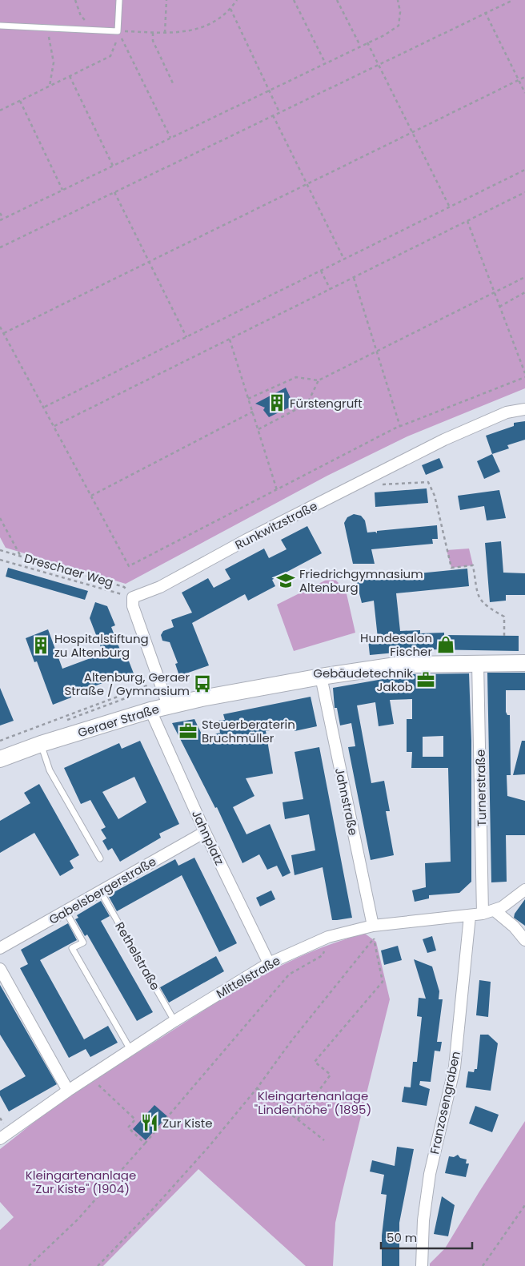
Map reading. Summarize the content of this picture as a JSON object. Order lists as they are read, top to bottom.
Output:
{
  "streets": {
    "main road": ["Geraer Straße"],
    "street": [
      "Runkwitzstraße",
      "Turnerstraße",
      "Jahnstraße",
      "Jahnplatz",
      "Gabelsbergerstraße",
      "Mittelstraße",
      "Franzosengraben"
    ],
    "lane": ["Rethelstraße"],
    "path": ["Dreschaer Weg"]
  },
  "crossings": [
    ["Runkwitzstraße", "Dreschaer Weg"],
    ["Geraer Straße", "Turnerstraße"],
    ["Geraer Straße", "Jahnstraße"],
    ["Geraer Straße", "Jahnplatz"],
    ["Turnerstraße", "Mittelstraße"],
    ["Jahnstraße", "Mittelstraße"],
    ["Jahnplatz", "Gabelsbergerstraße"],
    ["Jahnplatz", "Mittelstraße"],
    ["Gabelsbergerstraße", "Rethelstraße"],
    ["Rethelstraße", "Mittelstraße"],
    ["Mittelstraße", "Franzosengraben"]
  ],
  "parks": ["Kleingartenanlage \"Lindenhöhe\" (1895)", "Kleingartenanlage \"Zur Kiste\" (1904)"],
  "places": {
    "building": ["Fürstengruft", "Hospitalstiftung zu Altenburg"],
    "school or university": ["Friedrichgymnasium Altenburg"],
    "shop": ["Hundesalon Fischer"],
    "office": ["Gebäudetechnik Jakob", "Steuerberaterin Bruchmüller"],
    "bus stop": ["Altenburg, Geraer Straße / Gymnasium"],
    "restaurant": ["Zur Kiste"]
  },
  "scale_bar": "50 m"
}
